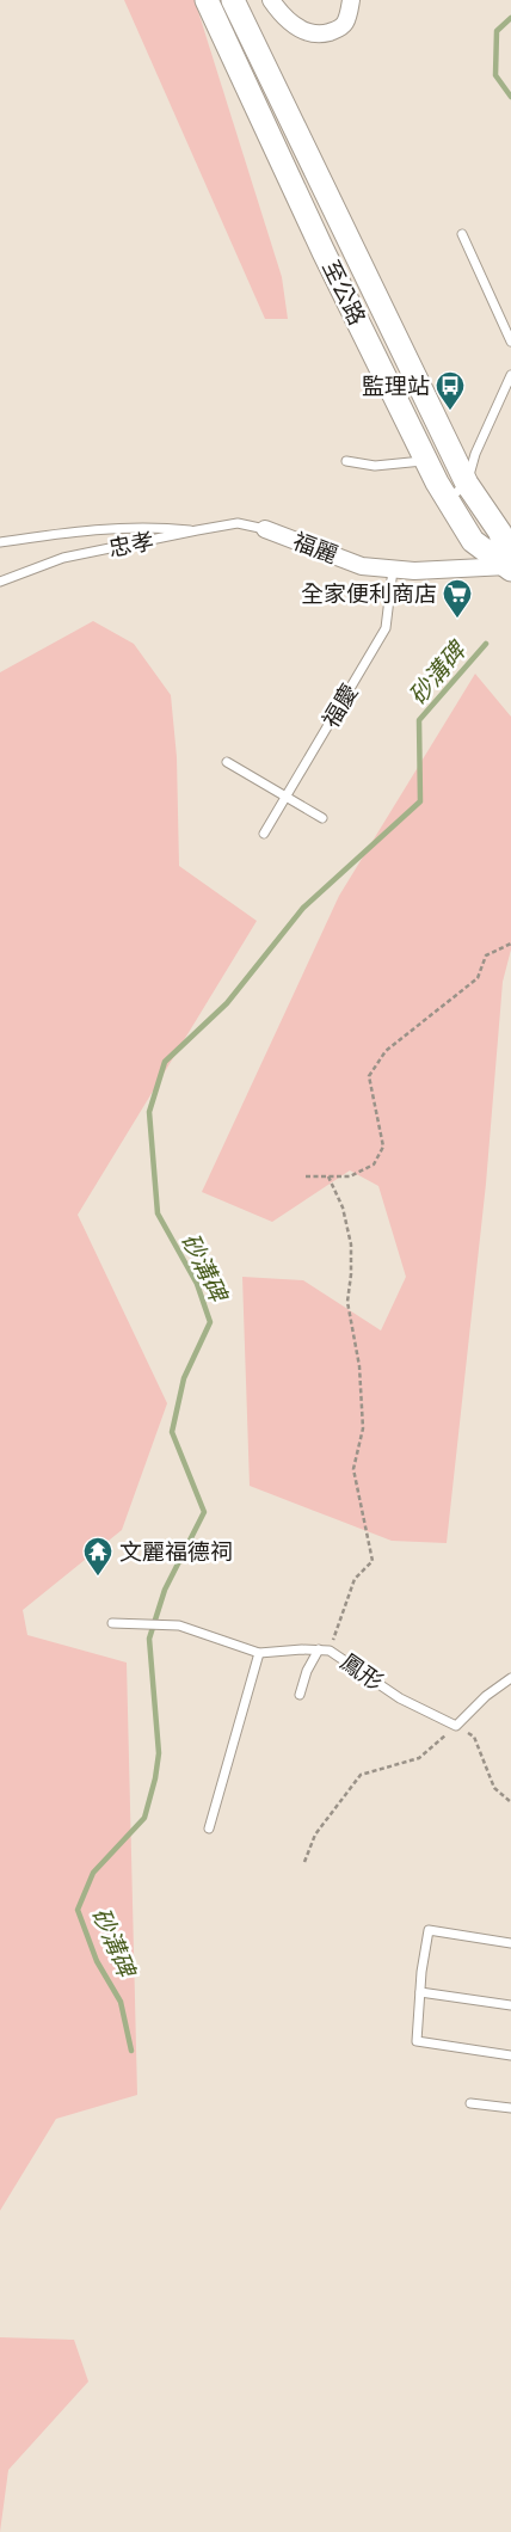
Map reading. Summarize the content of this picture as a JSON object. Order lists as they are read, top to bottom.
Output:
{
  "streets": {
    "street": ["至公路", "福麗"],
    "lane": ["忠孝", "福慶", "鳳形"]
  },
  "crossings": [
    ["至公路", "福麗"],
    ["忠孝", "福麗"],
    ["福麗", "福慶"]
  ],
  "water": ["砂溝碑"],
  "places": {
    "bus stop": ["監理站"],
    "supermarket": ["全家便利商店"],
    "temple": ["文麗福德祠"]
  }
}
